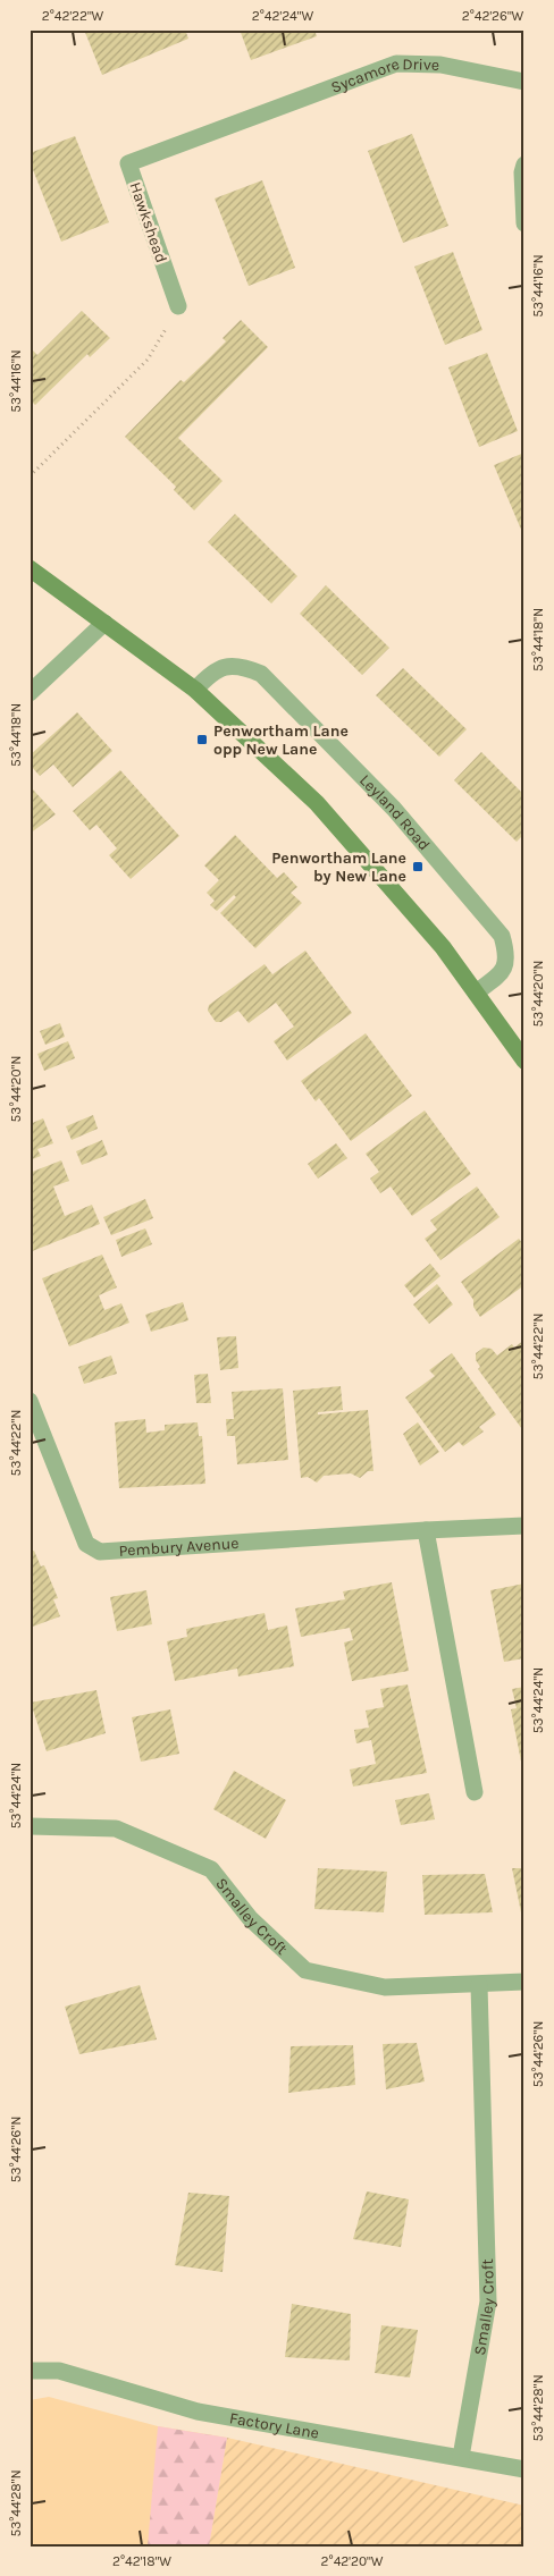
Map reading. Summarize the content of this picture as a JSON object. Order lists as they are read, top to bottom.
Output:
{
  "streets": {
    "street": [
      "Sycamore Drive",
      "Hawkshead",
      "Leyland Road",
      "Pembury Avenue",
      "Smalley Croft",
      "Factory Lane"
    ]
  },
  "crossings": [
    ["Sycamore Drive", "Hawkshead"],
    ["Smalley Croft", "Factory Lane"]
  ],
  "places": {
    "transit": ["Penwortham Lane opp New Lane", "Penwortham Lane by New Lane"]
  },
  "coordinates": [
    "2°42'22\"W",
    "2°42'24\"W",
    "2°42'26\"W",
    "53°44'16\"N",
    "53°44'18\"N",
    "53°44'20\"N",
    "53°44'22\"N",
    "53°44'24\"N",
    "53°44'26\"N",
    "53°44'28\"N",
    "2°42'18\"W",
    "2°42'20\"W"
  ]
}
